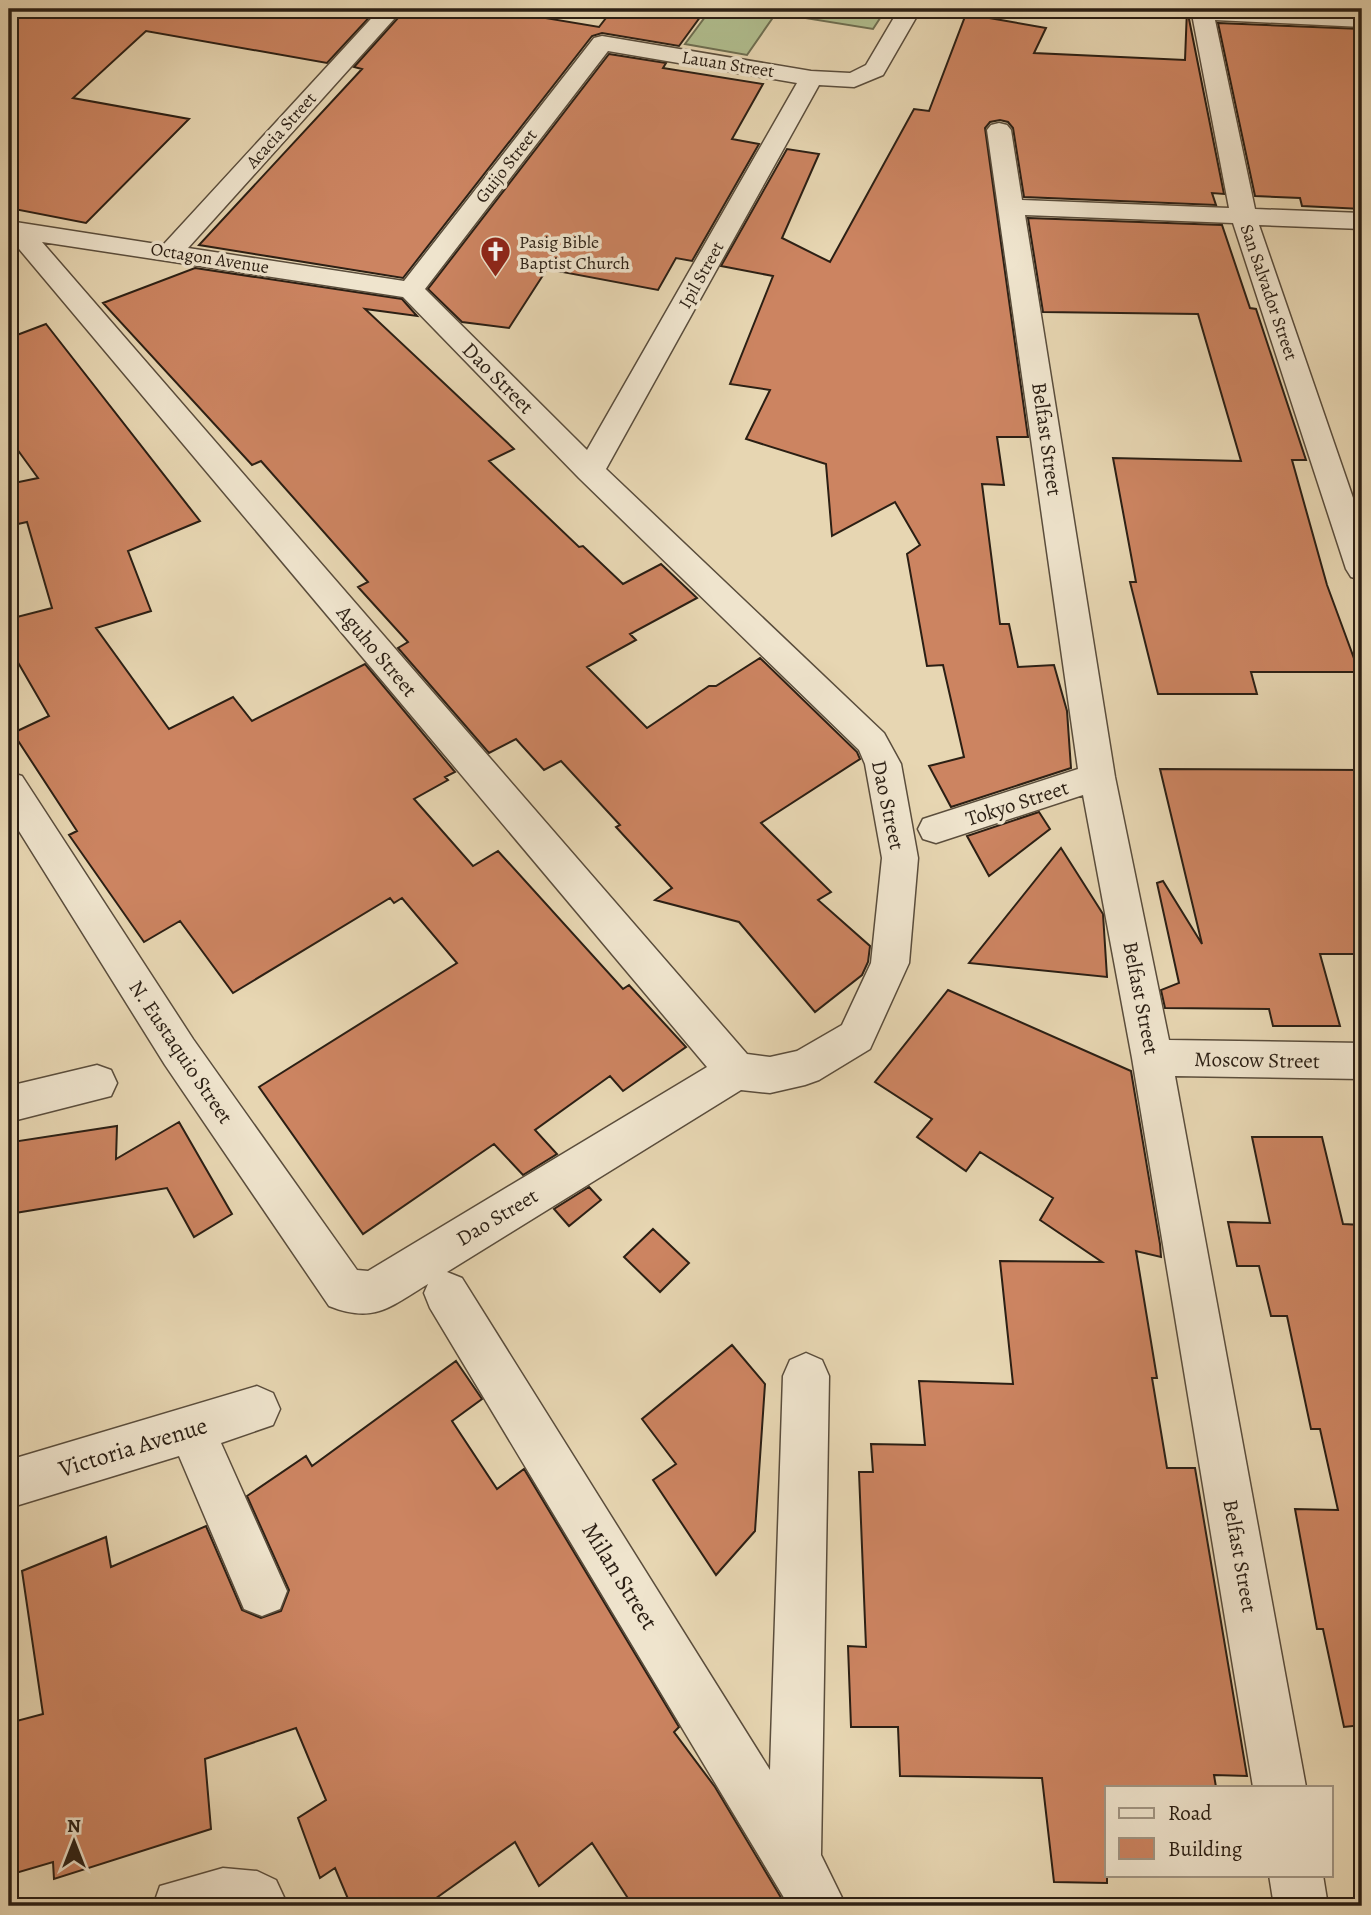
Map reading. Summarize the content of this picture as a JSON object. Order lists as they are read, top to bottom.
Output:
{
  "streets": {
    "street": [
      "Lauan Street",
      "Acacia Street",
      "Guijo Street",
      "Octagon Avenue",
      "Ipil Street",
      "San Salvador Street",
      "Dao Street",
      "Belfast Street",
      "Aguho Street",
      "Tokyo Street",
      "N. Eustaquio Street",
      "Moscow Street",
      "Victoria Avenue",
      "Milan Street"
    ]
  },
  "crossings": [
    ["Lauan Street", "Guijo Street"],
    ["Lauan Street", "Ipil Street"],
    ["Acacia Street", "Octagon Avenue"],
    ["Guijo Street", "Octagon Avenue"],
    ["Guijo Street", "Dao Street"],
    ["Octagon Avenue", "Dao Street"],
    ["Octagon Avenue", "Aguho Street"],
    ["Ipil Street", "Dao Street"],
    ["Dao Street", "Aguho Street"],
    ["Dao Street", "N. Eustaquio Street"],
    ["Belfast Street", "Tokyo Street"],
    ["Belfast Street", "Moscow Street"]
  ],
  "places": {
    "church": ["Pasig Bible Baptist Church"]
  },
  "legend": ["Road", "Building"],
  "north": "top"
}
